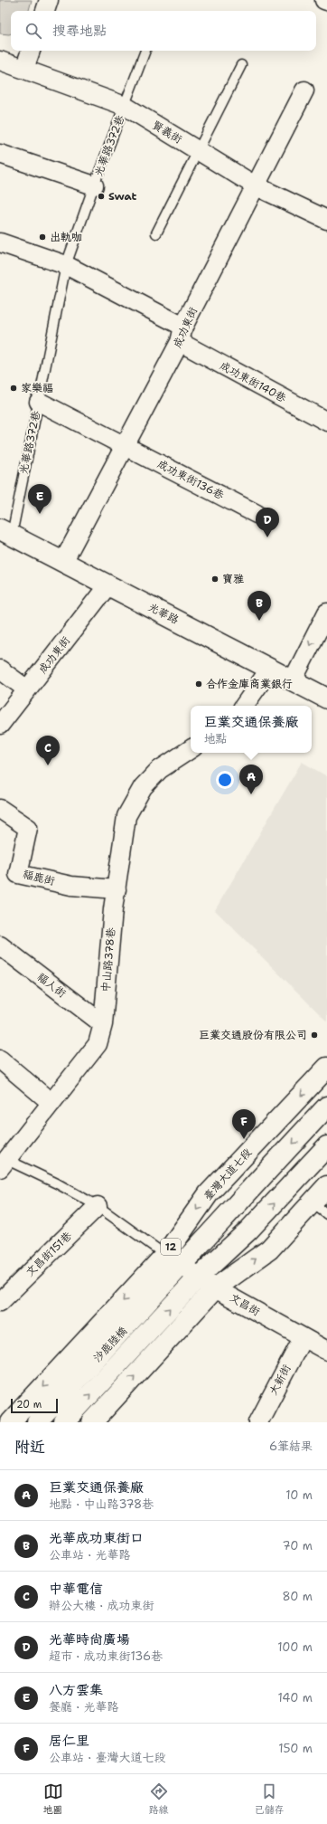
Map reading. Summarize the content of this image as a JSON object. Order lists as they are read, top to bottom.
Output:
{
  "streets": {
    "main road": [
      "光華路",
      "臺灣大道七段",
      "12",
      "沙鹿陸橋"
    ],
    "street": [
      "賢義街",
      "成功東街",
      "成功東街140巷",
      "成功東街136巷",
      "福鹿街",
      "中山路378巷",
      "福人街",
      "文昌街151巷",
      "文昌街",
      "大新街"
    ],
    "lane": ["光華路372巷"]
  },
  "crossings": [
    ["賢義街", "光華路372巷"],
    ["賢義街", "成功東街"],
    ["光華路372巷", "成功東街136巷"],
    ["光華路372巷", "光華路"],
    ["成功東街", "成功東街140巷"],
    ["成功東街", "成功東街136巷"],
    ["成功東街", "光華路"],
    ["福鹿街", "中山路378巷"],
    ["中山路378巷", "福人街"],
    ["臺灣大道七段", "文昌街"],
    ["臺灣大道七段", "沙鹿陸橋"],
    ["文昌街", "沙鹿陸橋"],
    ["文昌街", "大新街"]
  ],
  "places": [
    "Swat",
    "出軌咖",
    "家樂福",
    "寶雅",
    "合作金庫商業銀行",
    "巨業交通股份有限公司"
  ],
  "scale_bar": "20 m",
  "page": {
    "search": "搜尋地點",
    "pins": [
      "E",
      "D",
      "B",
      "C",
      "A",
      "F"
    ],
    "popup": ["巨業交通保養廠", "地點"],
    "scale": "20 m",
    "heading": ["附近", "6筆結果"],
    "list": [
      {
        "mark": "A",
        "name": "巨業交通保養廠",
        "note": "地點 · 中山路378巷",
        "value": "10 m"
      },
      {
        "mark": "B",
        "name": "光華成功東街口",
        "note": "公車站 · 光華路",
        "value": "70 m"
      },
      {
        "mark": "C",
        "name": "中華電信",
        "note": "辦公大樓 · 成功東街",
        "value": "80 m"
      },
      {
        "mark": "D",
        "name": "光華時尚廣場",
        "note": "超市 · 成功東街136巷",
        "value": "100 m"
      },
      {
        "mark": "E",
        "name": "八方雲集",
        "note": "餐廳 · 光華路",
        "value": "140 m"
      },
      {
        "mark": "F",
        "name": "居仁里",
        "note": "公車站 · 臺灣大道七段",
        "value": "150 m"
      }
    ],
    "nav": ["地圖", "路線", "已儲存"]
  }
}
